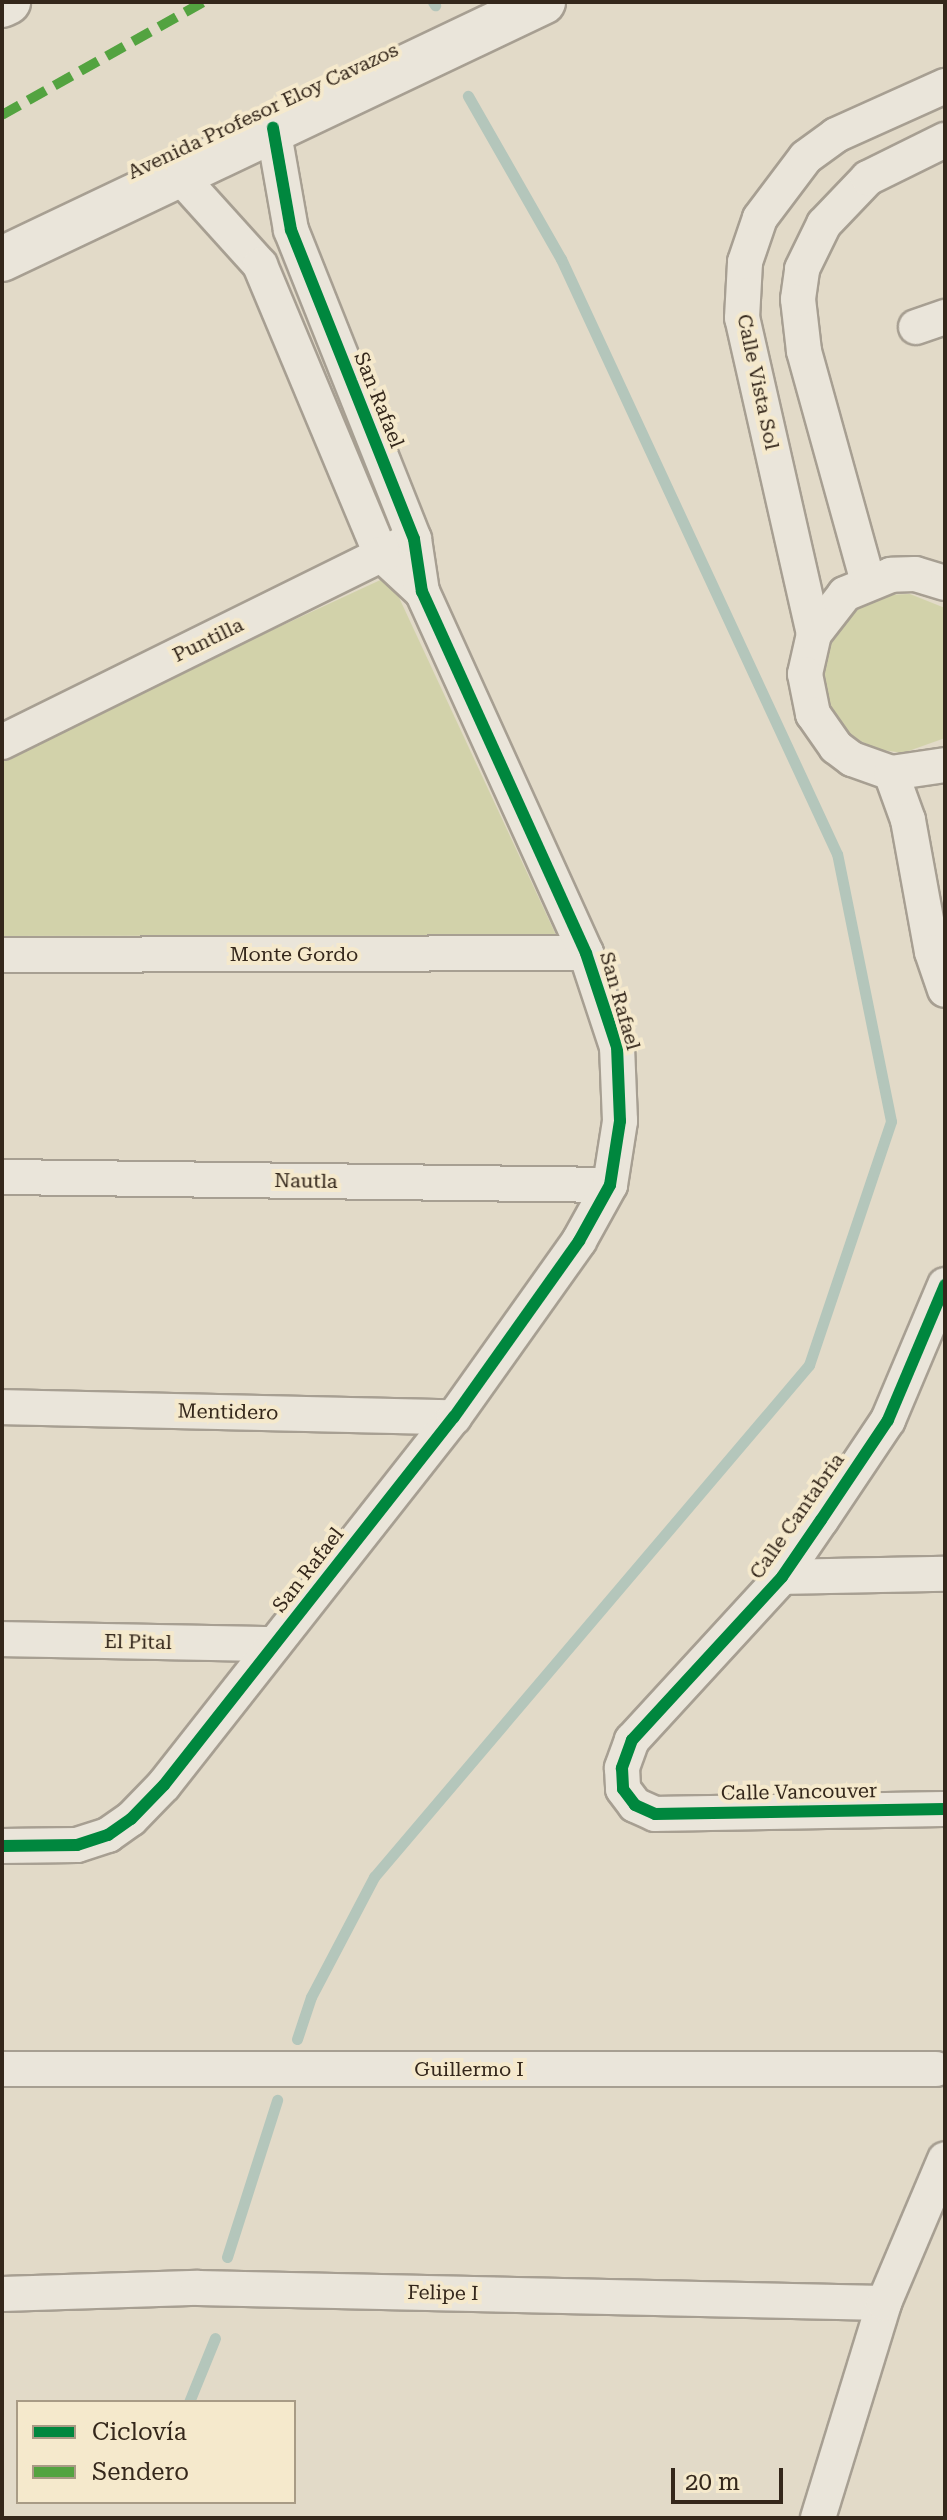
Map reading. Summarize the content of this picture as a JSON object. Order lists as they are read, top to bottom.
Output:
{
  "streets": {
    "main road": ["Avenida Profesor Eloy Cavazos"],
    "street": [
      "Calle Vista Sol",
      "San Rafael",
      "Puntilla",
      "Monte Gordo",
      "Nautla",
      "Mentidero",
      "Calle Cantabria",
      "El Pital",
      "Calle Vancouver",
      "Guillermo I",
      "Felipe I"
    ]
  },
  "crossings": [
    ["Avenida Profesor Eloy Cavazos", "San Rafael"],
    ["San Rafael", "Puntilla"],
    ["San Rafael", "Monte Gordo"],
    ["San Rafael", "Nautla"],
    ["San Rafael", "Mentidero"],
    ["San Rafael", "El Pital"],
    ["Calle Cantabria", "Calle Vancouver"]
  ],
  "legend": ["Ciclovía", "Sendero"],
  "scale_bar": "20 m"
}
